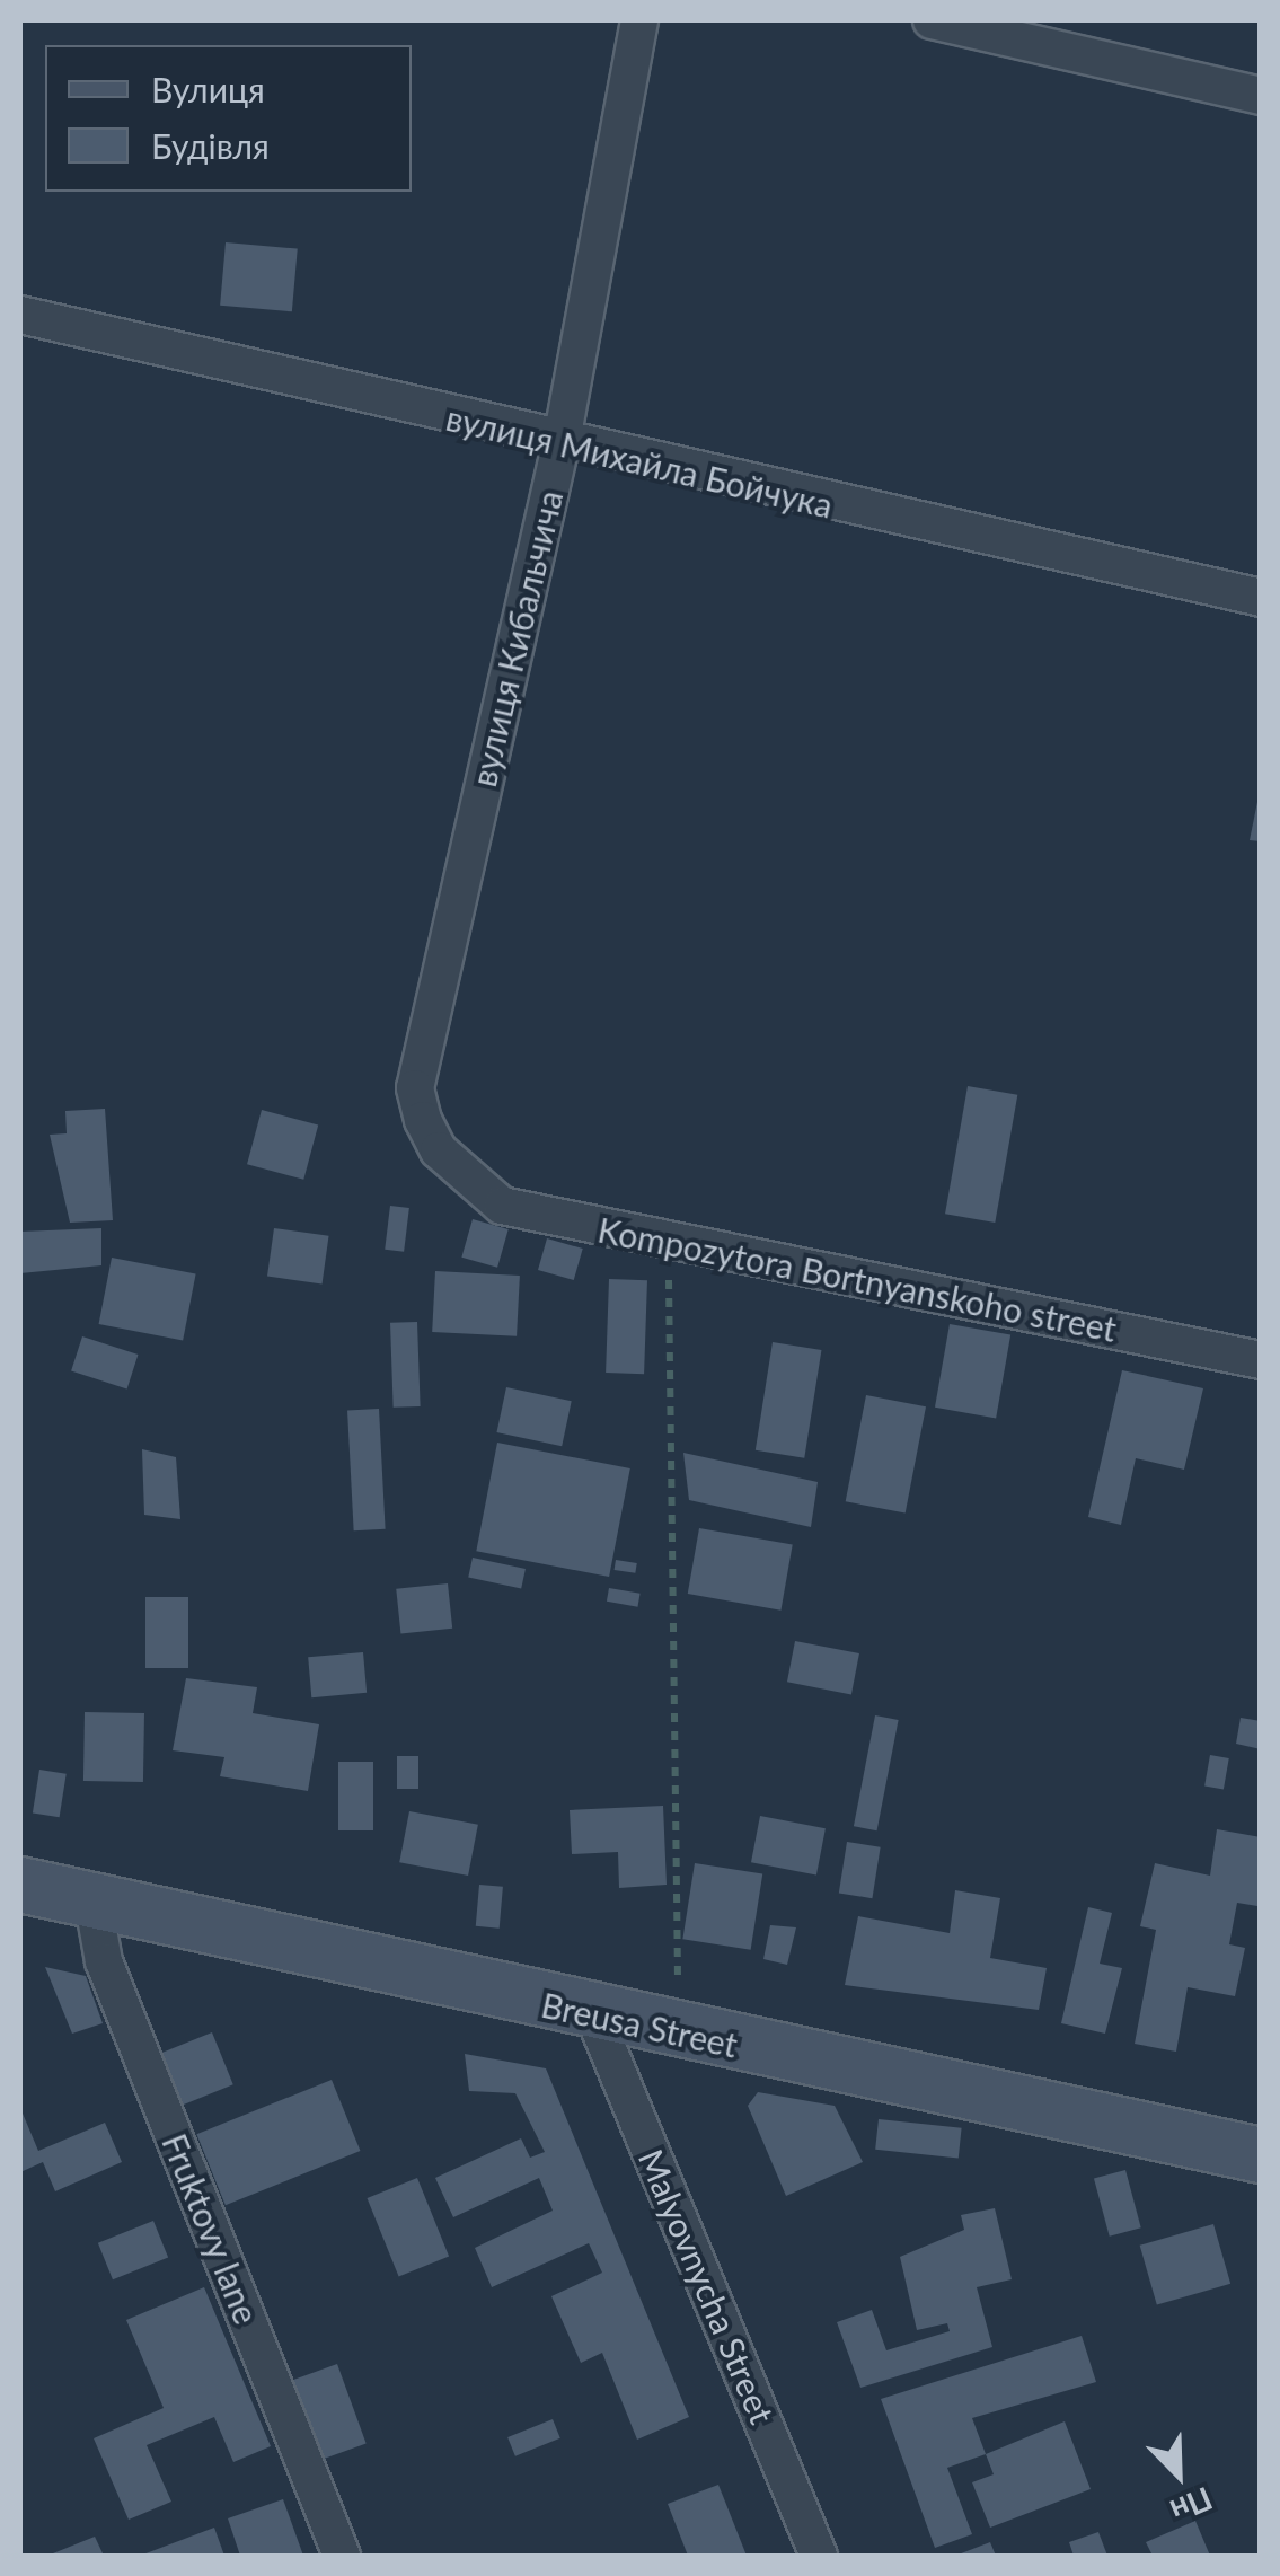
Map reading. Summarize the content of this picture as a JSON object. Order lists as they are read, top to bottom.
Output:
{
  "streets": {
    "street": [
      "вулиця Михайла Бойчука",
      "вулиця Кибальчича",
      "Kompozytora Bortnyanskoho street",
      "Breusa Street",
      "Fruktovy lane",
      "Malyovnycha Street"
    ]
  },
  "crossings": [
    ["вулиця Михайла Бойчука", "вулиця Кибальчича"],
    ["вулиця Кибальчича", "Kompozytora Bortnyanskoho street"],
    ["Breusa Street", "Fruktovy lane"],
    ["Breusa Street", "Malyovnycha Street"]
  ],
  "legend": ["Вулиця", "Будівля"],
  "north": "bottom right"
}
